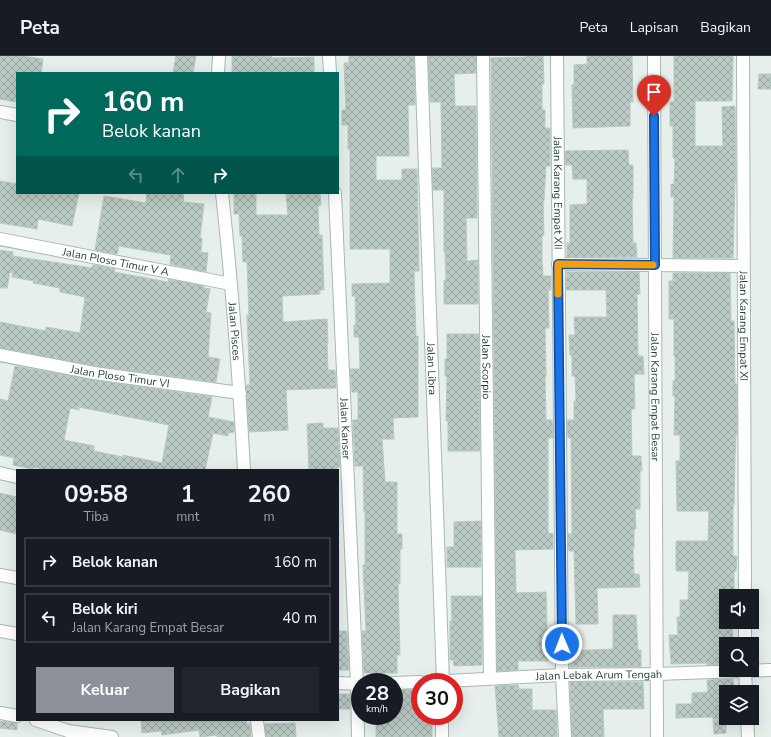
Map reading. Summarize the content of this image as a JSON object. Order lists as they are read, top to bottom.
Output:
{
  "streets": {
    "street": [
      "Jalan Karang Empat XII",
      "Jalan Ploso Timur V A",
      "Jalan Karang Empat XI",
      "Jalan Pisces",
      "Jalan Scorpio",
      "Jalan Libra",
      "Jalan Ploso Timur VI",
      "Jalan Karang Empat Besar",
      "Jalan Kanser",
      "Jalan Lebak Arum Tengah"
    ]
  },
  "crossings": [
    ["Jalan Karang Empat XII", "Jalan Lebak Arum Tengah"],
    ["Jalan Ploso Timur V A", "Jalan Pisces"],
    ["Jalan Pisces", "Jalan Ploso Timur VI"],
    ["Jalan Scorpio", "Jalan Lebak Arum Tengah"],
    ["Jalan Karang Empat Besar", "Jalan Lebak Arum Tengah"]
  ],
  "page": {
    "header": "Peta",
    "nav": ["Peta", "Lapisan", "Bagikan"],
    "turn": ["160 m", "Belok kanan"],
    "eta": [
      "09:58",
      "Tiba",
      "1",
      "mnt",
      "260",
      "m"
    ],
    "list": [
      {
        "name": "Belok kanan",
        "value": "160 m"
      },
      {
        "name": "Belok kiri",
        "note": "Jalan Karang Empat Besar",
        "value": "40 m"
      }
    ],
    "buttons": ["Keluar", "Bagikan"],
    "speed": "28 km/h",
    "limit": "30"
  }
}
